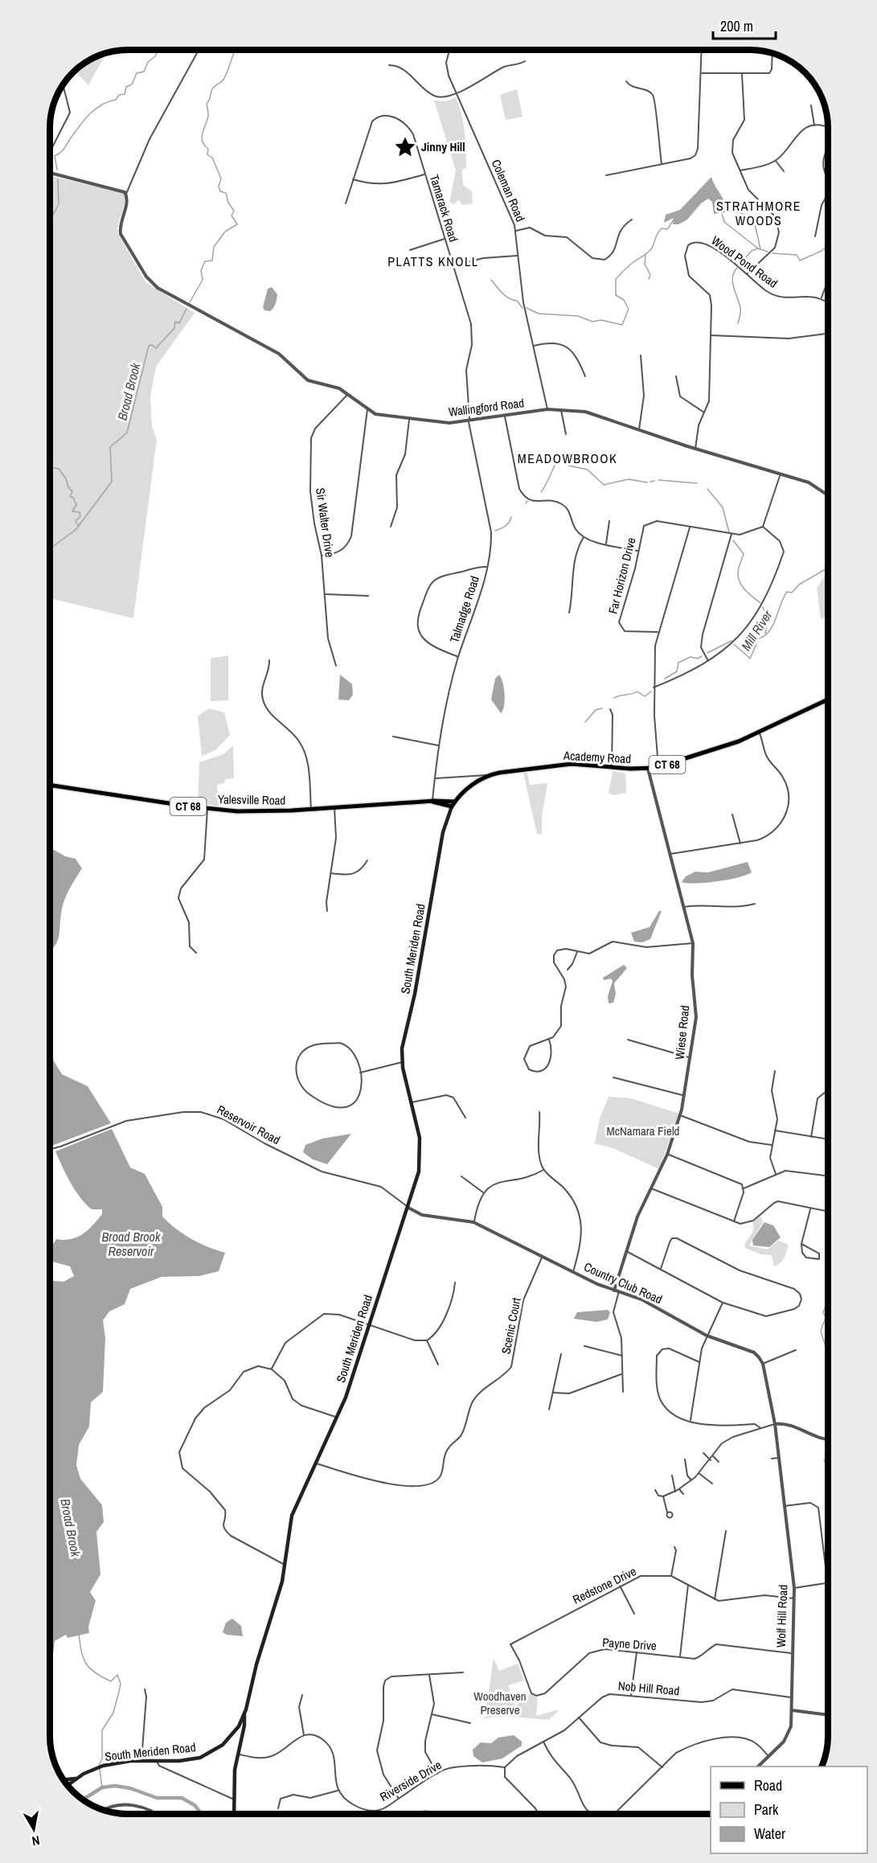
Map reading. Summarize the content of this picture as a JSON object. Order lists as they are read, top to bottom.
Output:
{
  "streets": {
    "main road": [
      "Academy Road",
      "CT 68",
      "Yalesville Road",
      "South Meriden Road"
    ],
    "street": [
      "Coleman Road",
      "Tamarack Road",
      "Wood Pond Road",
      "Wallingford Road",
      "Sir Walter Drive",
      "Far Horizon Drive",
      "Talmadge Road",
      "Wiese Road",
      "Reservoir Road",
      "Country Club Road",
      "Scenic Court",
      "Redstone Drive",
      "Wolf Hill Road",
      "Payne Drive",
      "Nob Hill Road",
      "Riverside Drive"
    ]
  },
  "crossings": [
    ["Coleman Road", "Wallingford Road"],
    ["Tamarack Road", "Wallingford Road"],
    ["Tamarack Road", "Talmadge Road"],
    ["Wood Pond Road", "Wallingford Road"],
    ["Wallingford Road", "Sir Walter Drive"],
    ["Wallingford Road", "Talmadge Road"],
    ["Talmadge Road", "Academy Road"],
    ["Talmadge Road", "Yalesville Road"],
    ["Academy Road", "South Meriden Road"],
    ["Academy Road", "Wiese Road"],
    ["Yalesville Road", "South Meriden Road"],
    ["South Meriden Road", "Reservoir Road"],
    ["South Meriden Road", "Country Club Road"],
    ["South Meriden Road", "Scenic Court"],
    ["Wiese Road", "Country Club Road"],
    ["Reservoir Road", "Country Club Road"],
    ["Country Club Road", "Scenic Court"],
    ["Redstone Drive", "Wolf Hill Road"],
    ["Redstone Drive", "Payne Drive"],
    ["Wolf Hill Road", "Payne Drive"],
    ["Wolf Hill Road", "Nob Hill Road"],
    ["Nob Hill Road", "Riverside Drive"]
  ],
  "districts": ["STRATHMORE WOODS", "PLATTS KNOLL", "MEADOWBROOK"],
  "water": ["Broad Brook", "Mill River", "Broad Brook Reservoir"],
  "parks": ["McNamara Field", "Woodhaven Preserve"],
  "places": {
    "place": ["Jinny Hill"]
  },
  "legend": ["Road", "Park", "Water"],
  "scale_bar": "200 m",
  "north": "bottom"
}
